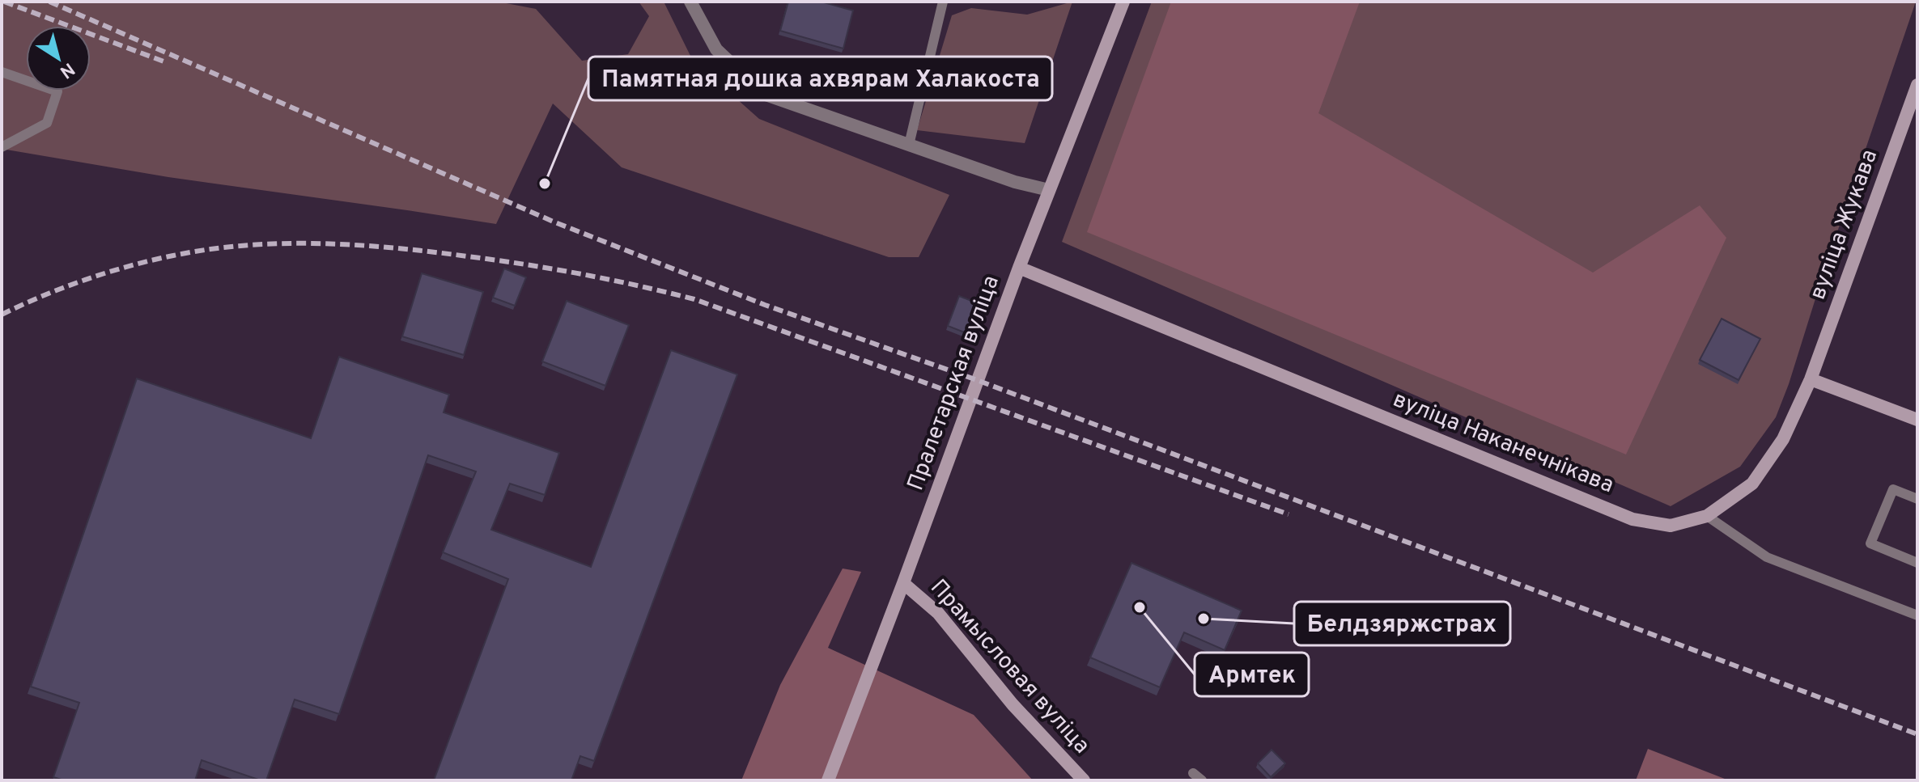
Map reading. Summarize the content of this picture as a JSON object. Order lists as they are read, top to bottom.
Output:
{
  "streets": {
    "main road": [
      "вуліца Жукава",
      "Пралетарская вуліца",
      "вуліца Наканечнікава",
      "Прамысловая вуліца"
    ]
  },
  "crossings": [
    ["вуліца Жукава", "вуліца Наканечнікава"],
    ["Пралетарская вуліца", "вуліца Наканечнікава"],
    ["Пралетарская вуліца", "Прамысловая вуліца"]
  ],
  "places": ["Памятная дошка ахвярам Халакоста", "Армтек", "Белдзяржстрах"],
  "north": "bottom right"
}
